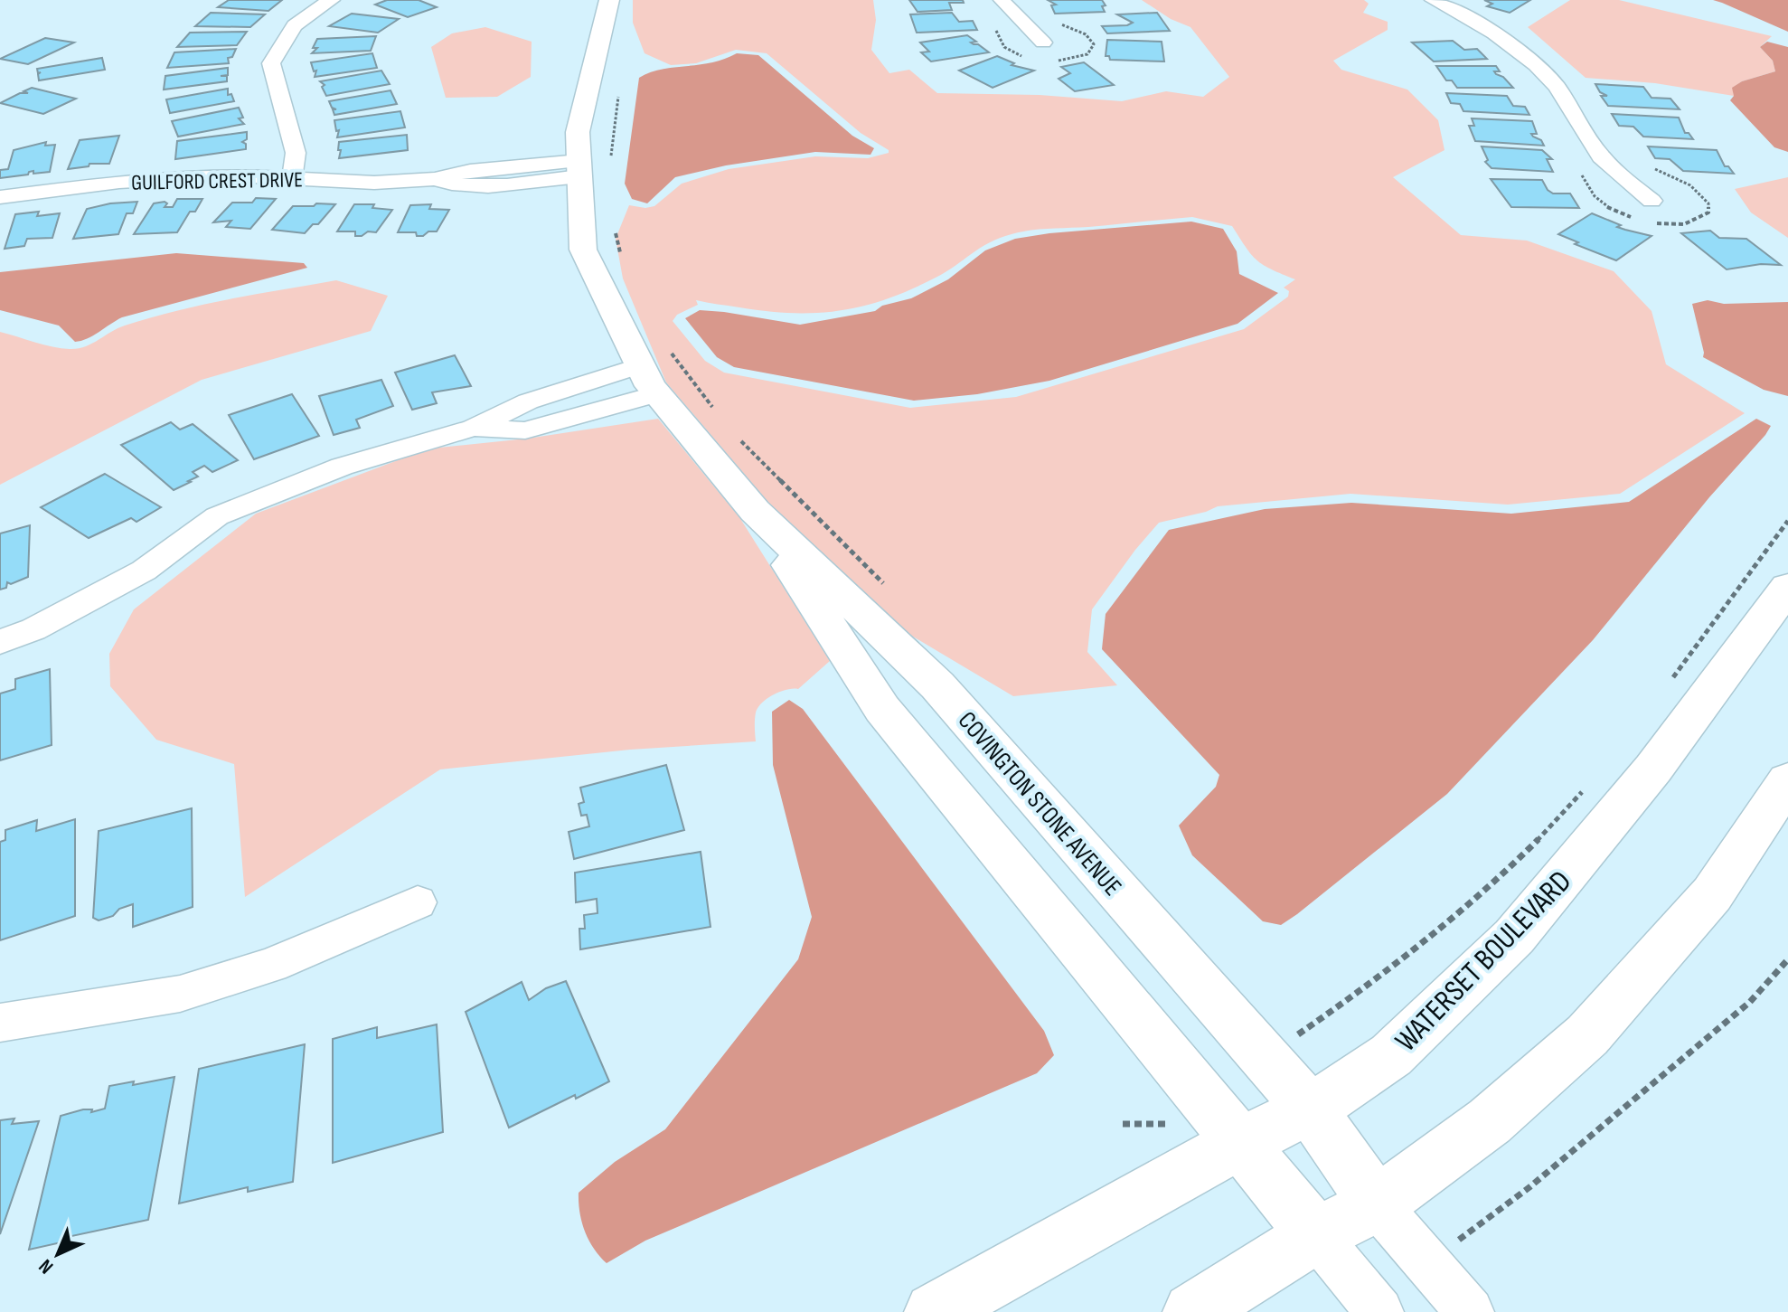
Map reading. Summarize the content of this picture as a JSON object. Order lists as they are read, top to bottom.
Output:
{
  "streets": {
    "street": ["GUILFORD CREST DRIVE", "COVINGTON STONE AVENUE", "WATERSET BOULEVARD"]
  },
  "crossings": [
    ["GUILFORD CREST DRIVE", "COVINGTON STONE AVENUE"],
    ["COVINGTON STONE AVENUE", "WATERSET BOULEVARD"]
  ],
  "north": "bottom left"
}
